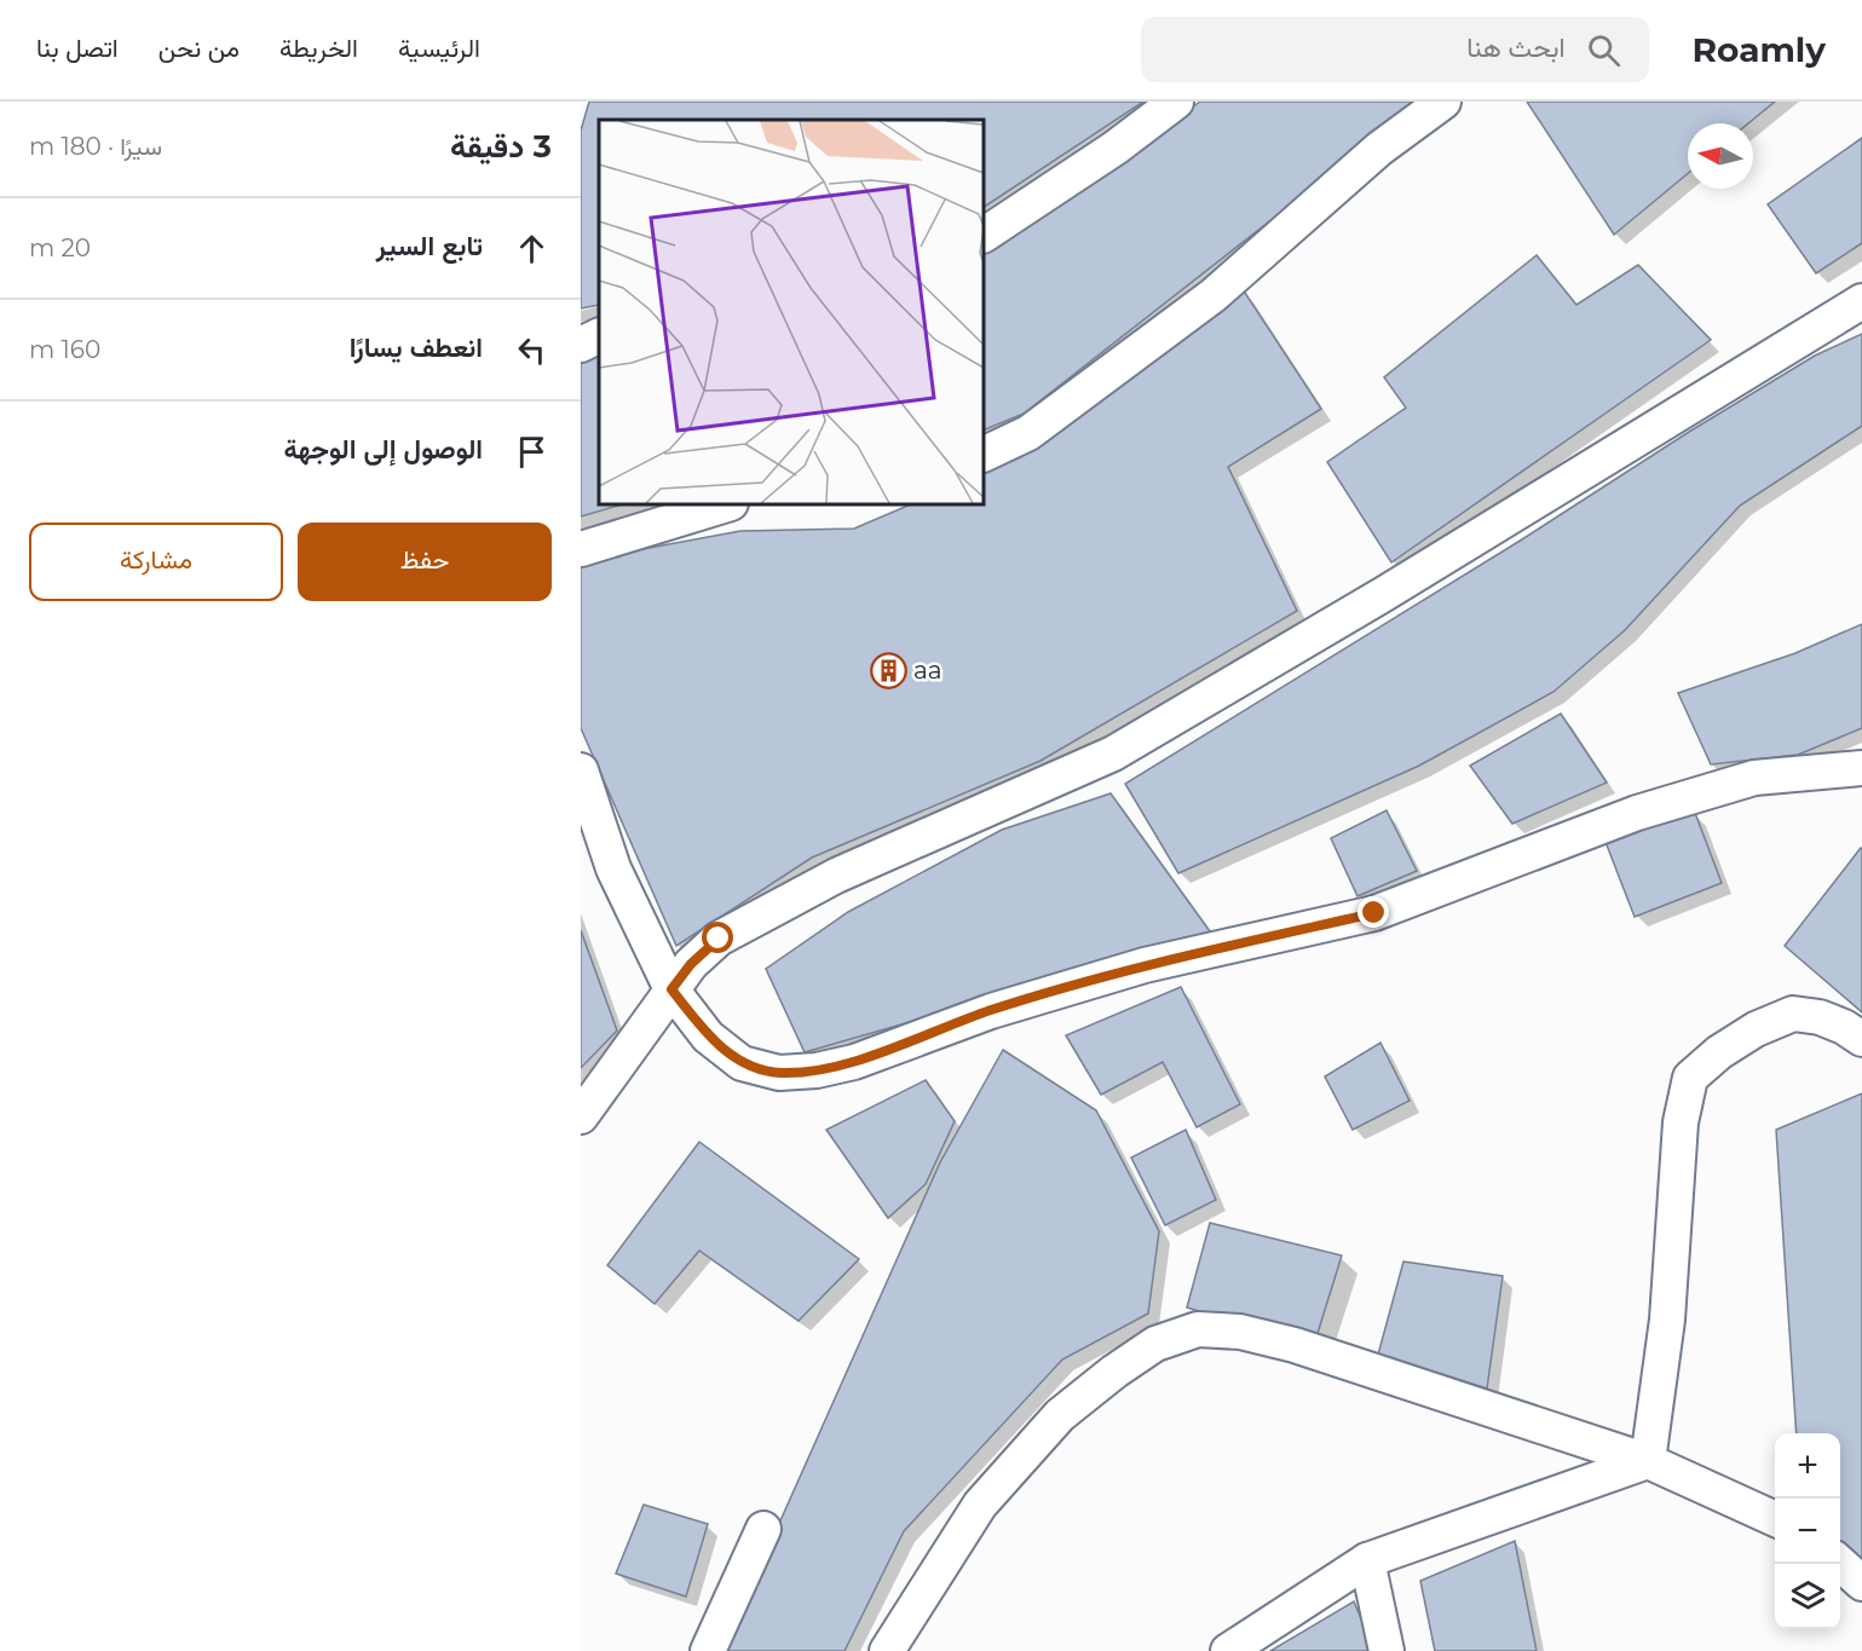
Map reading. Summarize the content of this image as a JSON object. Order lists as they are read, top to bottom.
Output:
{
  "places": {
    "building": ["aa"]
  },
  "north": "left",
  "page": {
    "header": "Roamly",
    "search": "ابحث هنا",
    "nav": [
      "الرئيسية",
      "الخريطة",
      "من نحن",
      "اتصل بنا"
    ],
    "heading": ["3 دقيقة", "سيرًا · 180 m"],
    "list": [
      ["تابع السير", "20 m"],
      ["انعطف يسارًا", "160 m"],
      "الوصول إلى الوجهة"
    ],
    "buttons": ["حفظ", "مشاركة"],
    "map_buttons": ["+", "−"]
  }
}
